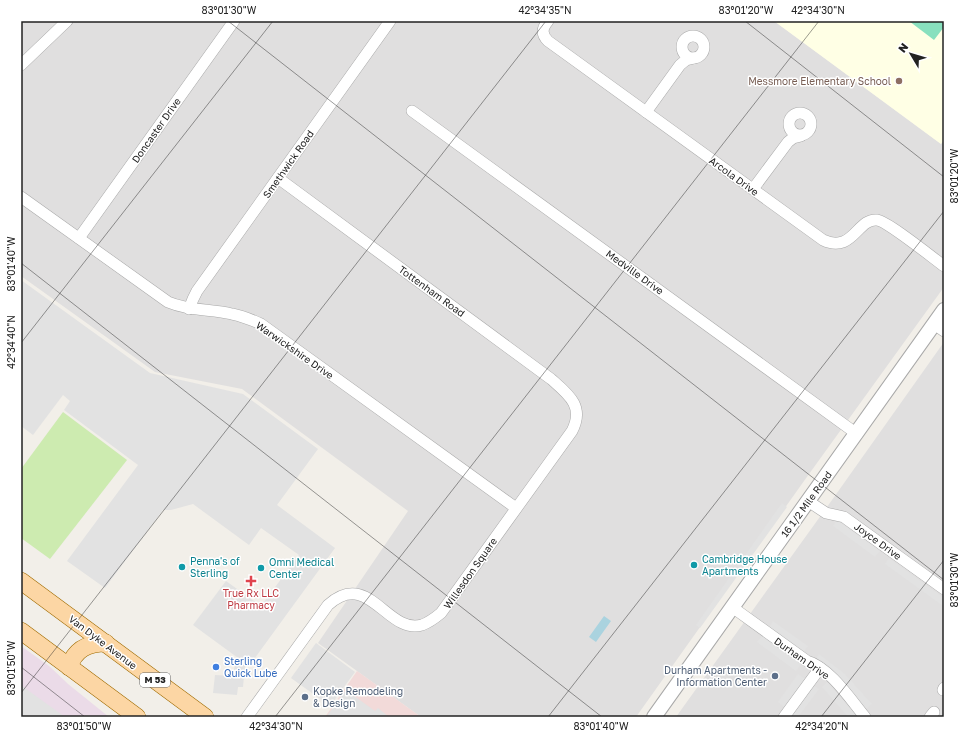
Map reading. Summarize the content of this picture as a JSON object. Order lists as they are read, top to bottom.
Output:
{
  "streets": {
    "main road": ["Van Dyke Avenue", "M 53"],
    "street": [
      "Doncaster Drive",
      "Smethwick Road",
      "Arcola Drive",
      "Medville Drive",
      "Tottenham Road",
      "Warwickshire Drive",
      "16 1/2 Mile Road",
      "Joyce Drive",
      "Willesdon Square",
      "Durham Drive"
    ]
  },
  "crossings": [
    ["Doncaster Drive", "Warwickshire Drive"],
    ["Smethwick Road", "Tottenham Road"],
    ["Smethwick Road", "Warwickshire Drive"],
    ["Medville Drive", "16 1/2 Mile Road"],
    ["Tottenham Road", "Willesdon Square"],
    ["Warwickshire Drive", "Willesdon Square"],
    ["16 1/2 Mile Road", "Joyce Drive"],
    ["16 1/2 Mile Road", "Durham Drive"]
  ],
  "places": {
    "other": [
      "Messmore Elementary School",
      "Cambridge House Apartments",
      "Penna's of Sterling",
      "Omni Medical Center",
      "Sterling Quick Lube",
      "Durham Apartments - Information Center",
      "Kopke Remodeling & Design"
    ],
    "health": ["True Rx LLC Pharmacy"]
  },
  "north": "top left",
  "coordinates": [
    "83°01'30\"W",
    "42°34'35\"N",
    "83°01'20\"W",
    "42°34'30\"N",
    "83°01'40\"W",
    "42°34'40\"N",
    "83°01'50\"W",
    "42°34'20\"N"
  ]
}
